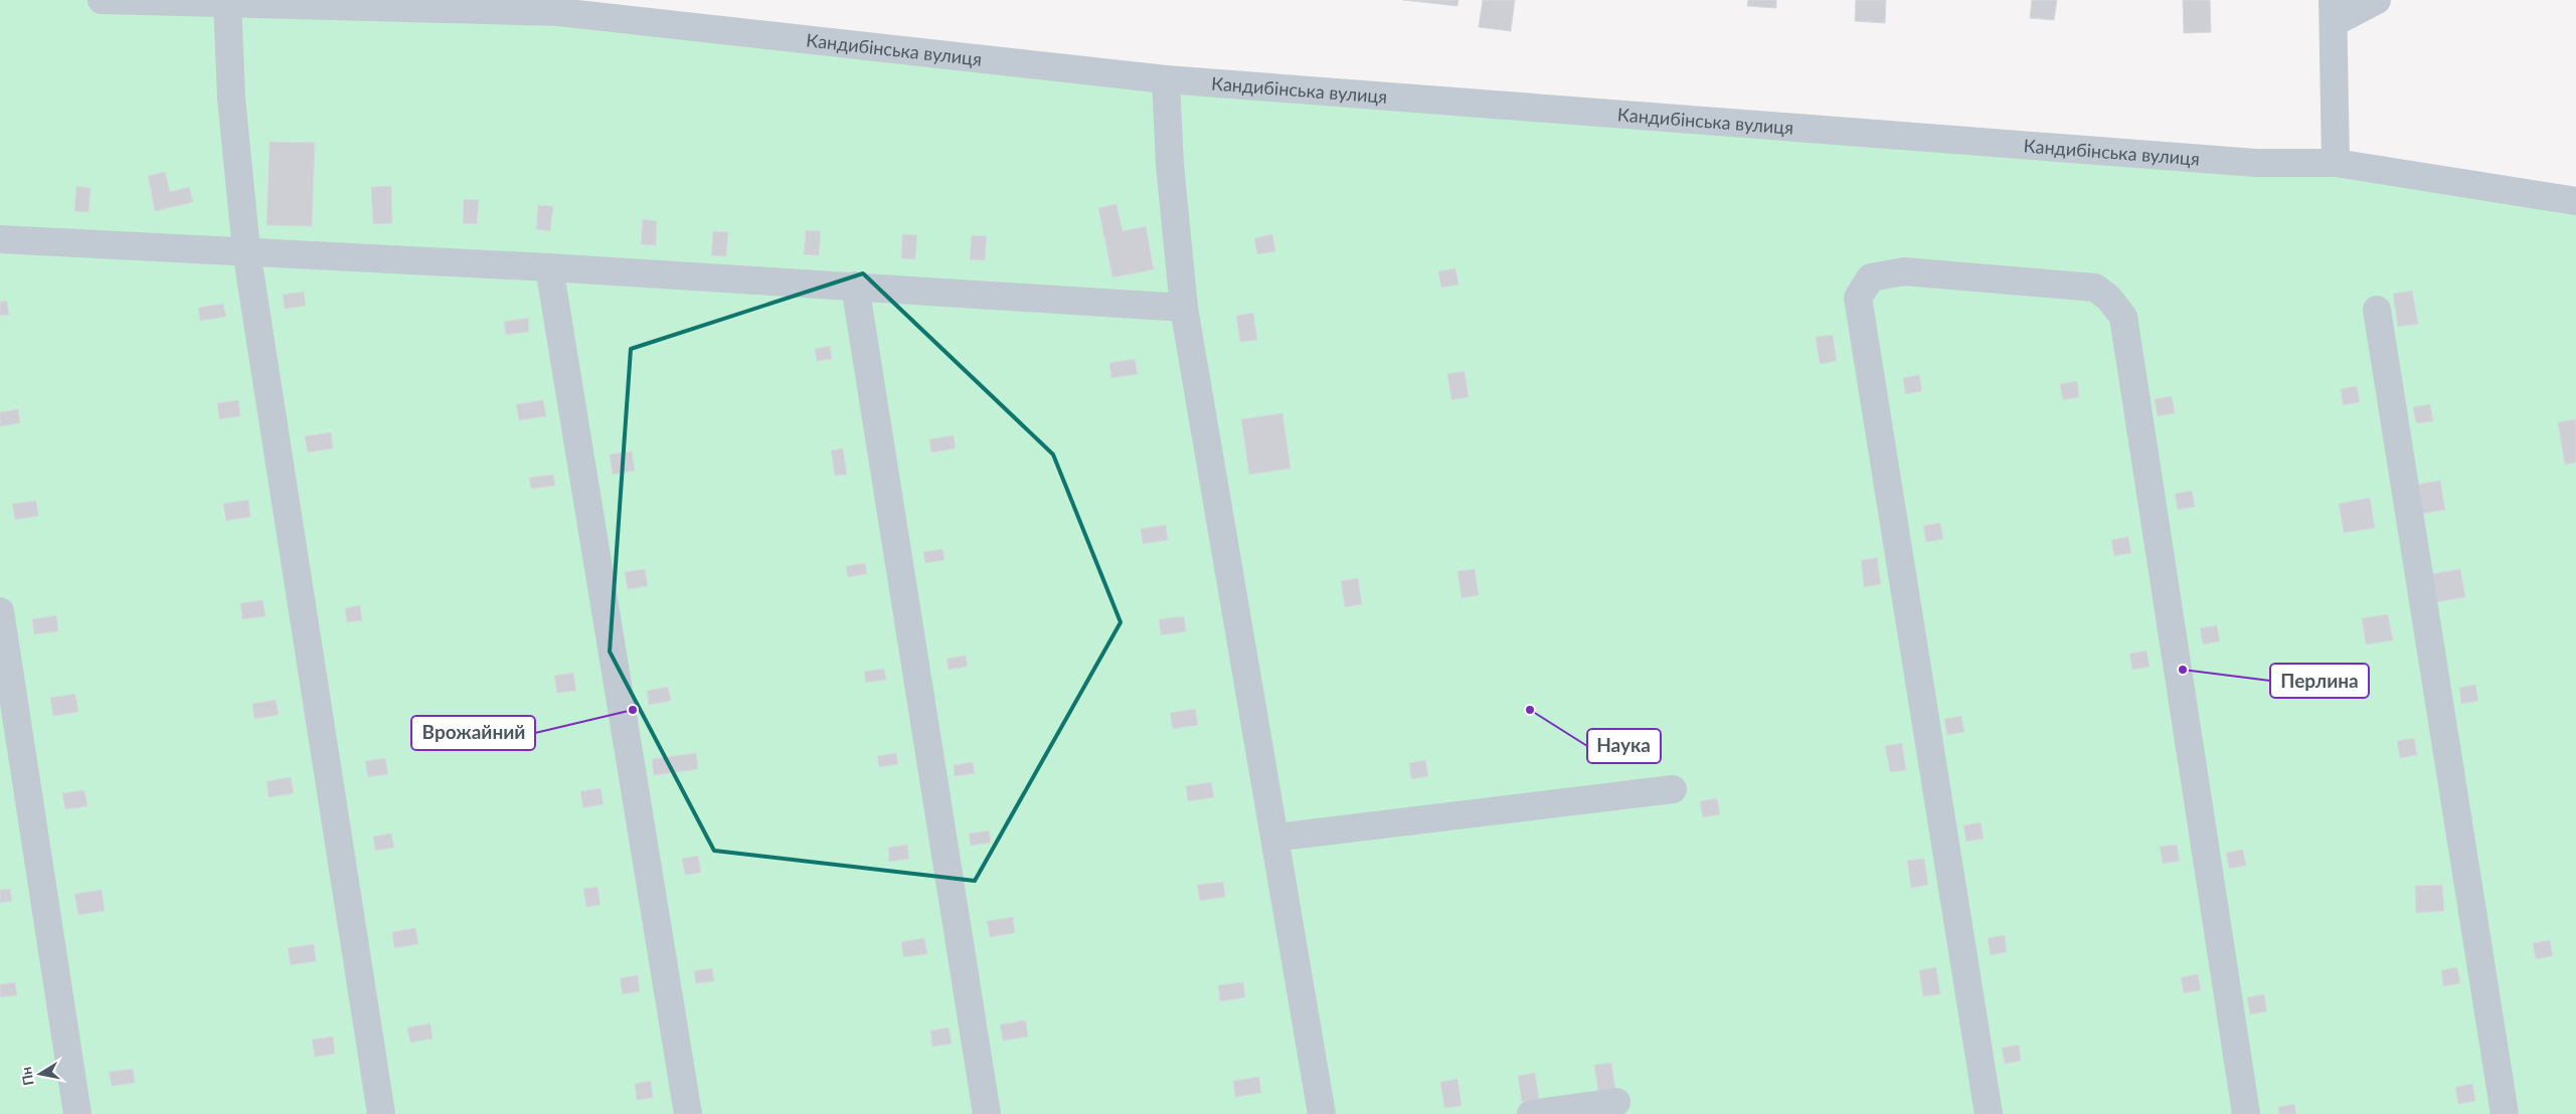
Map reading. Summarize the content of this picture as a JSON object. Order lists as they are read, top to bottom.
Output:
{
  "streets": {
    "street": ["Кандибінська вулиця"]
  },
  "places": ["Перлина", "Врожайний", "Наука"],
  "north": "left"
}
